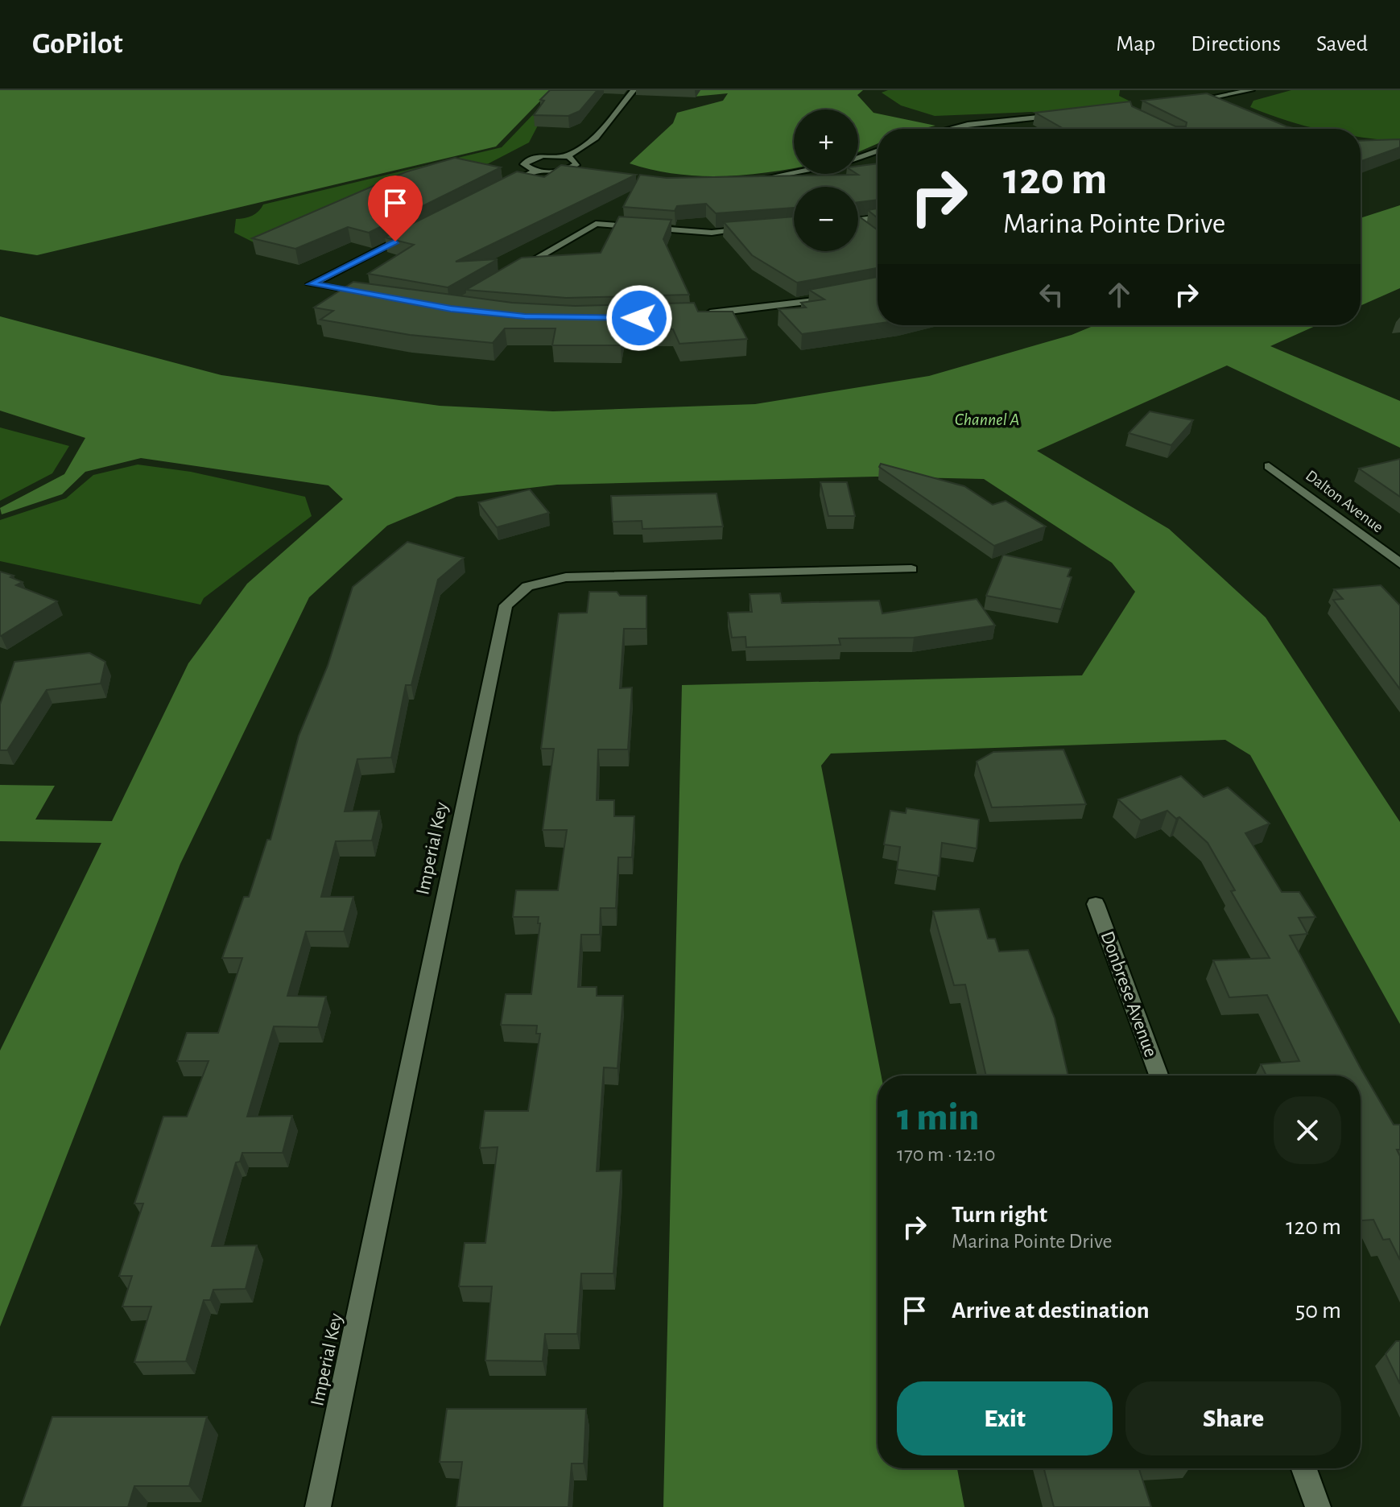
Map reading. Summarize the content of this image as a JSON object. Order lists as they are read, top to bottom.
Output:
{
  "streets": {
    "street": ["Dalton Avenue", "Imperial Key", "Donbrese Avenue"]
  },
  "water": ["Channel A"],
  "page": {
    "header": "GoPilot",
    "nav": ["Map", "Directions", "Saved"],
    "map_buttons": ["+", "−"],
    "turn": ["120 m", "Marina Pointe Drive"],
    "heading": ["1 min", "170 m · 12:10"],
    "list": [
      {
        "name": "Turn right",
        "note": "Marina Pointe Drive",
        "value": "120 m"
      },
      {
        "name": "Arrive at destination",
        "value": "50 m"
      }
    ],
    "buttons": ["Exit", "Share"]
  }
}
